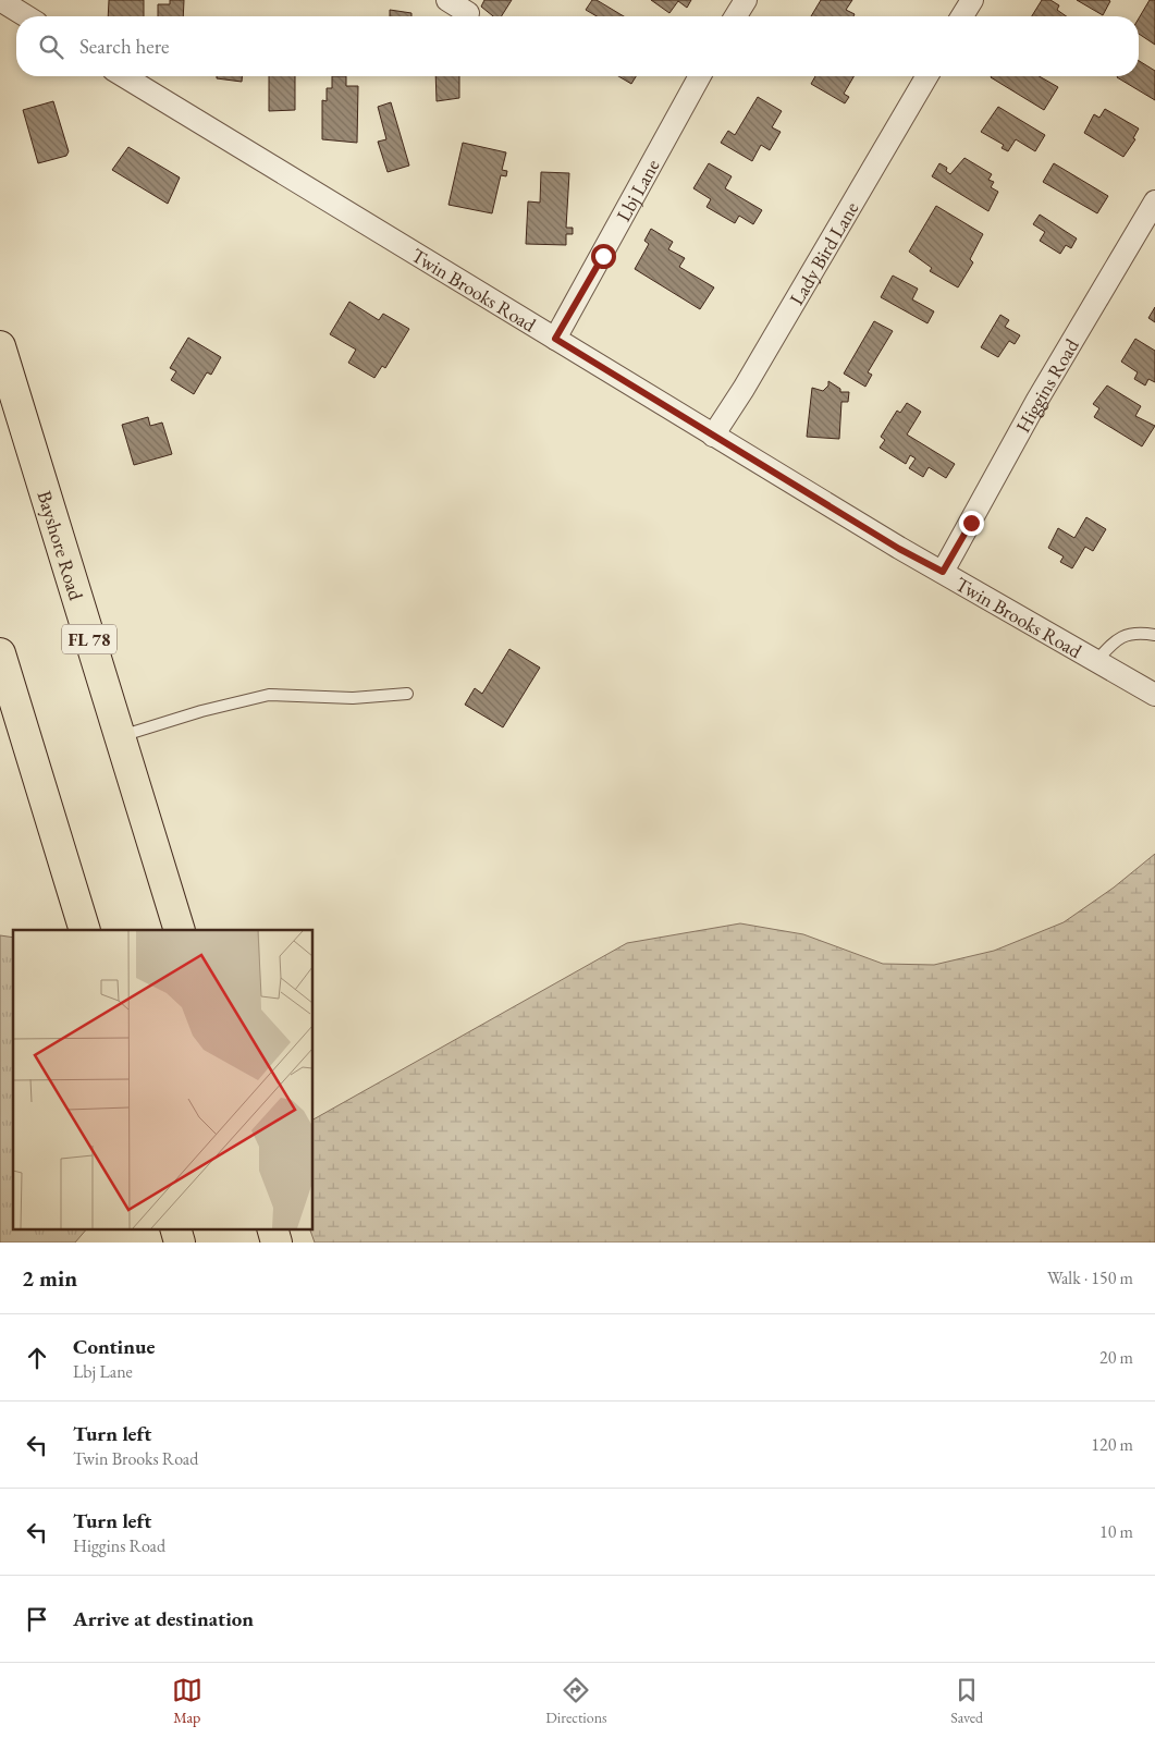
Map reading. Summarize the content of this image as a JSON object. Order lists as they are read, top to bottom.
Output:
{
  "streets": {
    "main road": ["Bayshore Road", "FL 78"],
    "street": [
      "Lbj Lane",
      "Lady Bird Lane",
      "Twin Brooks Road",
      "Higgins Road"
    ]
  },
  "crossings": [
    ["Lbj Lane", "Twin Brooks Road"],
    ["Lady Bird Lane", "Twin Brooks Road"],
    ["Twin Brooks Road", "Higgins Road"]
  ],
  "page": {
    "search": "Search here",
    "heading": ["2 min", "Walk · 150 m"],
    "list": [
      ["Continue", "Lbj Lane", "20 m"],
      ["Turn left", "Twin Brooks Road", "120 m"],
      ["Turn left", "Higgins Road", "10 m"],
      "Arrive at destination"
    ],
    "nav": ["Map", "Directions", "Saved"]
  }
}
